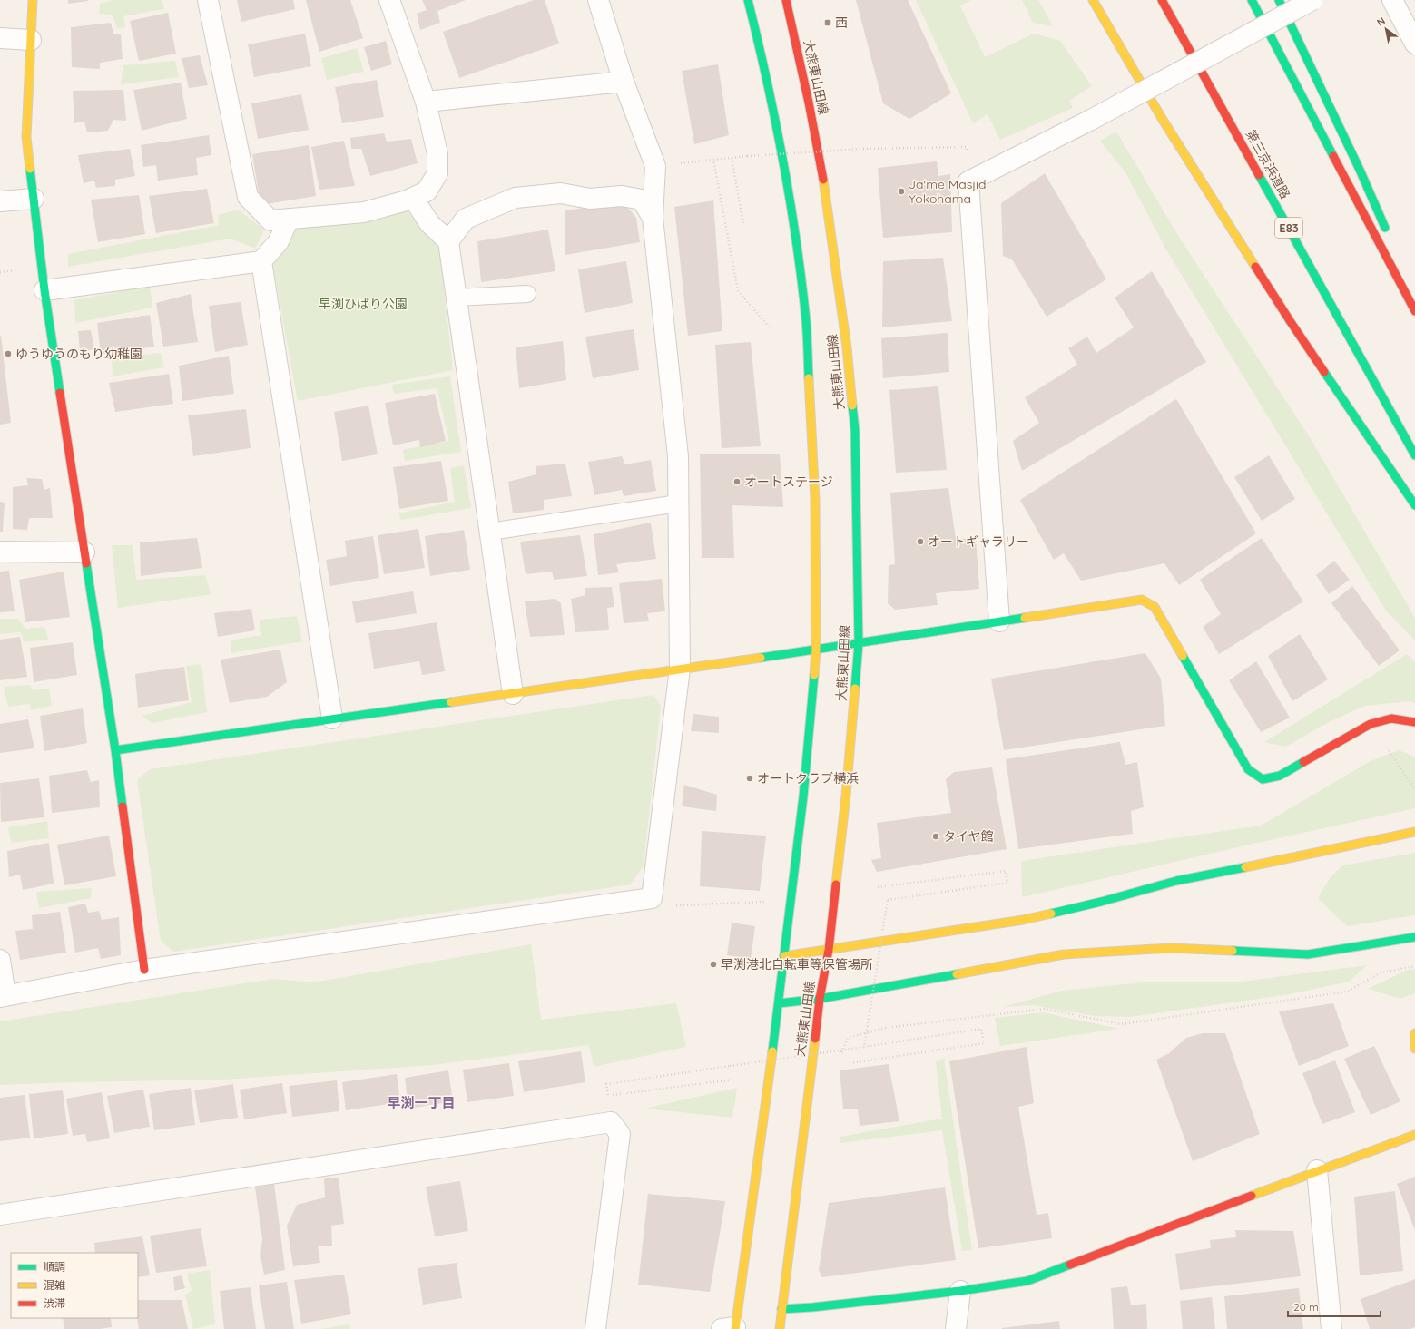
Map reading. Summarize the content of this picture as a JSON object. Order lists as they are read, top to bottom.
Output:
{
  "streets": {
    "main road": ["大熊東山田線", "第三京浜道路", "E83"]
  },
  "districts": ["早渕一丁目"],
  "parks": ["早渕ひばり公園"],
  "places": {
    "transit": ["西"],
    "other": [
      "Ja'me Masjid Yokohama",
      "ゆうゆうのもり幼稚園",
      "オートステージ",
      "オートギャラリー",
      "オートクラブ横浜",
      "タイヤ館",
      "早渕港北自転車等保管場所"
    ]
  },
  "legend": ["順調", "混雑", "渋滞"],
  "scale_bar": "20 m",
  "north": "top left"
}
